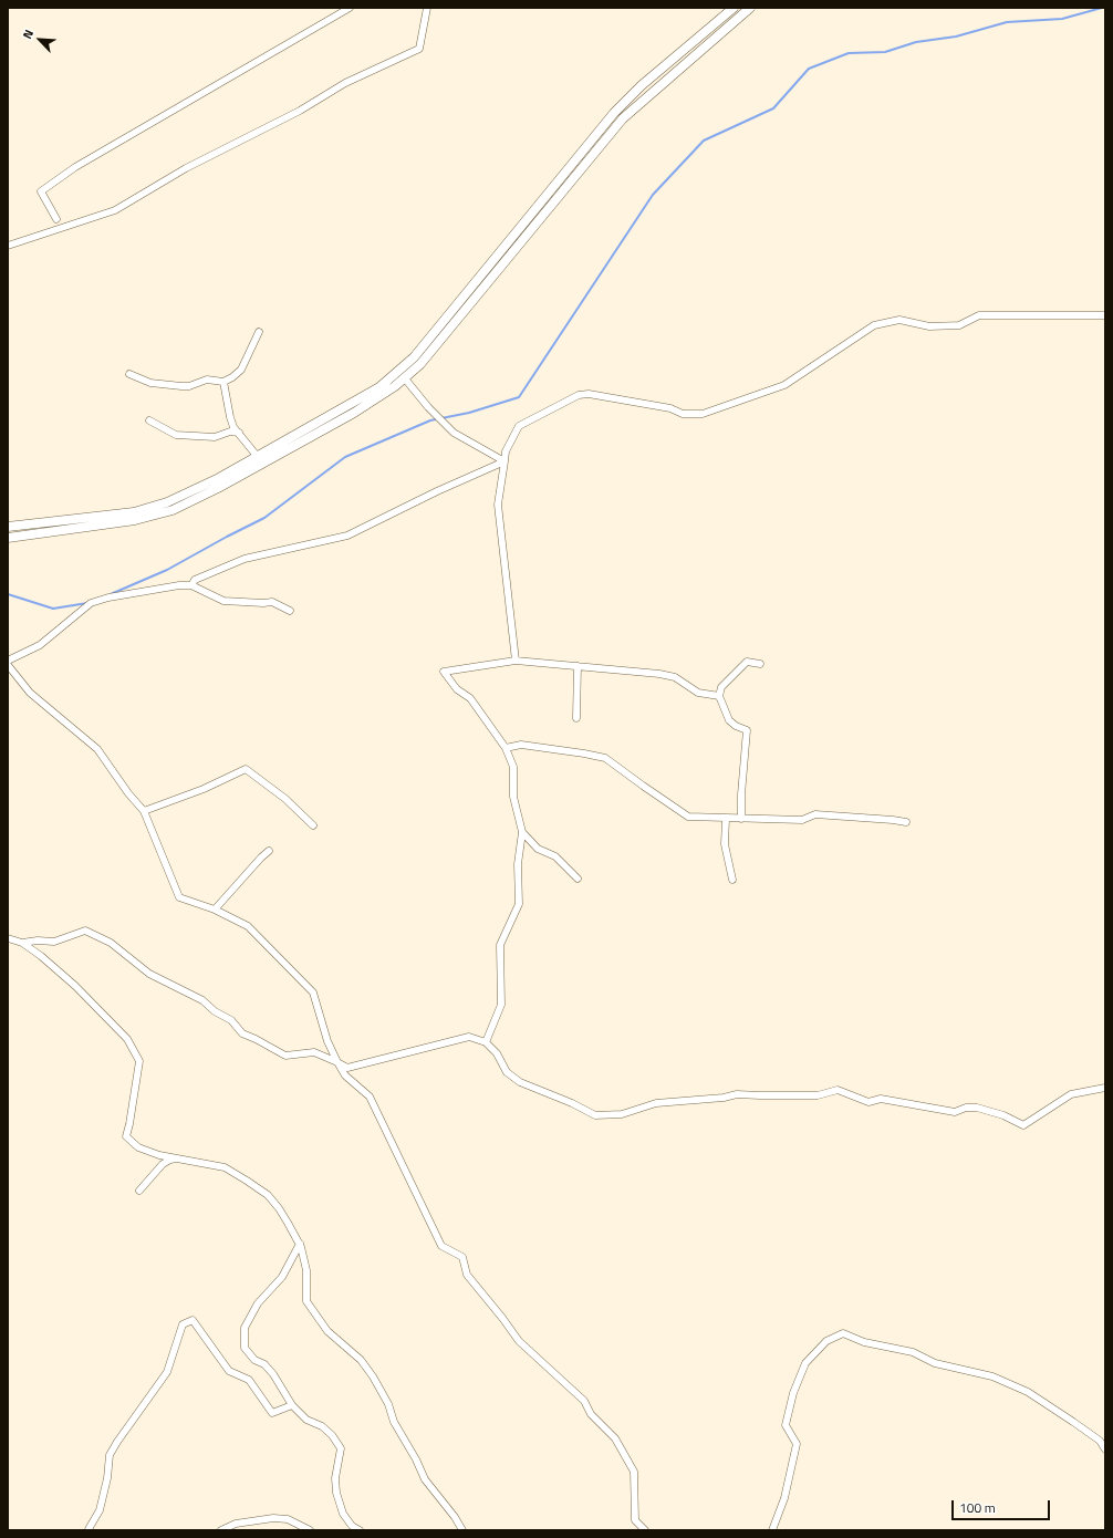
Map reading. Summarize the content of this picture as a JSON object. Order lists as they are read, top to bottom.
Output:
{
  "scale_bar": "100 m",
  "north": "top left"
}
